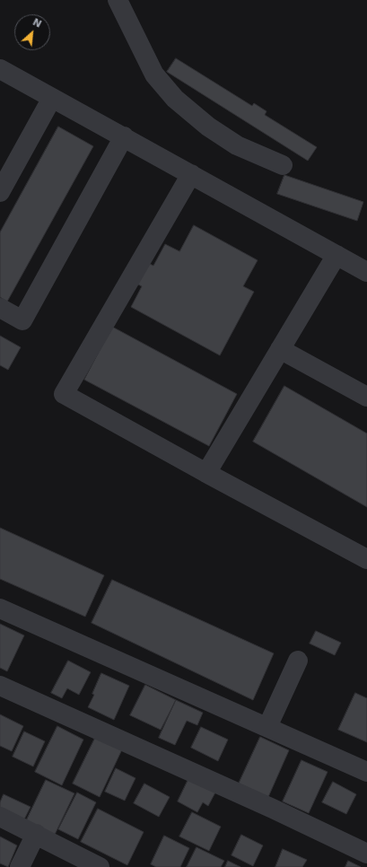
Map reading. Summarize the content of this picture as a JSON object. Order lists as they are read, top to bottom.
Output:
{
  "north": "top right"
}
